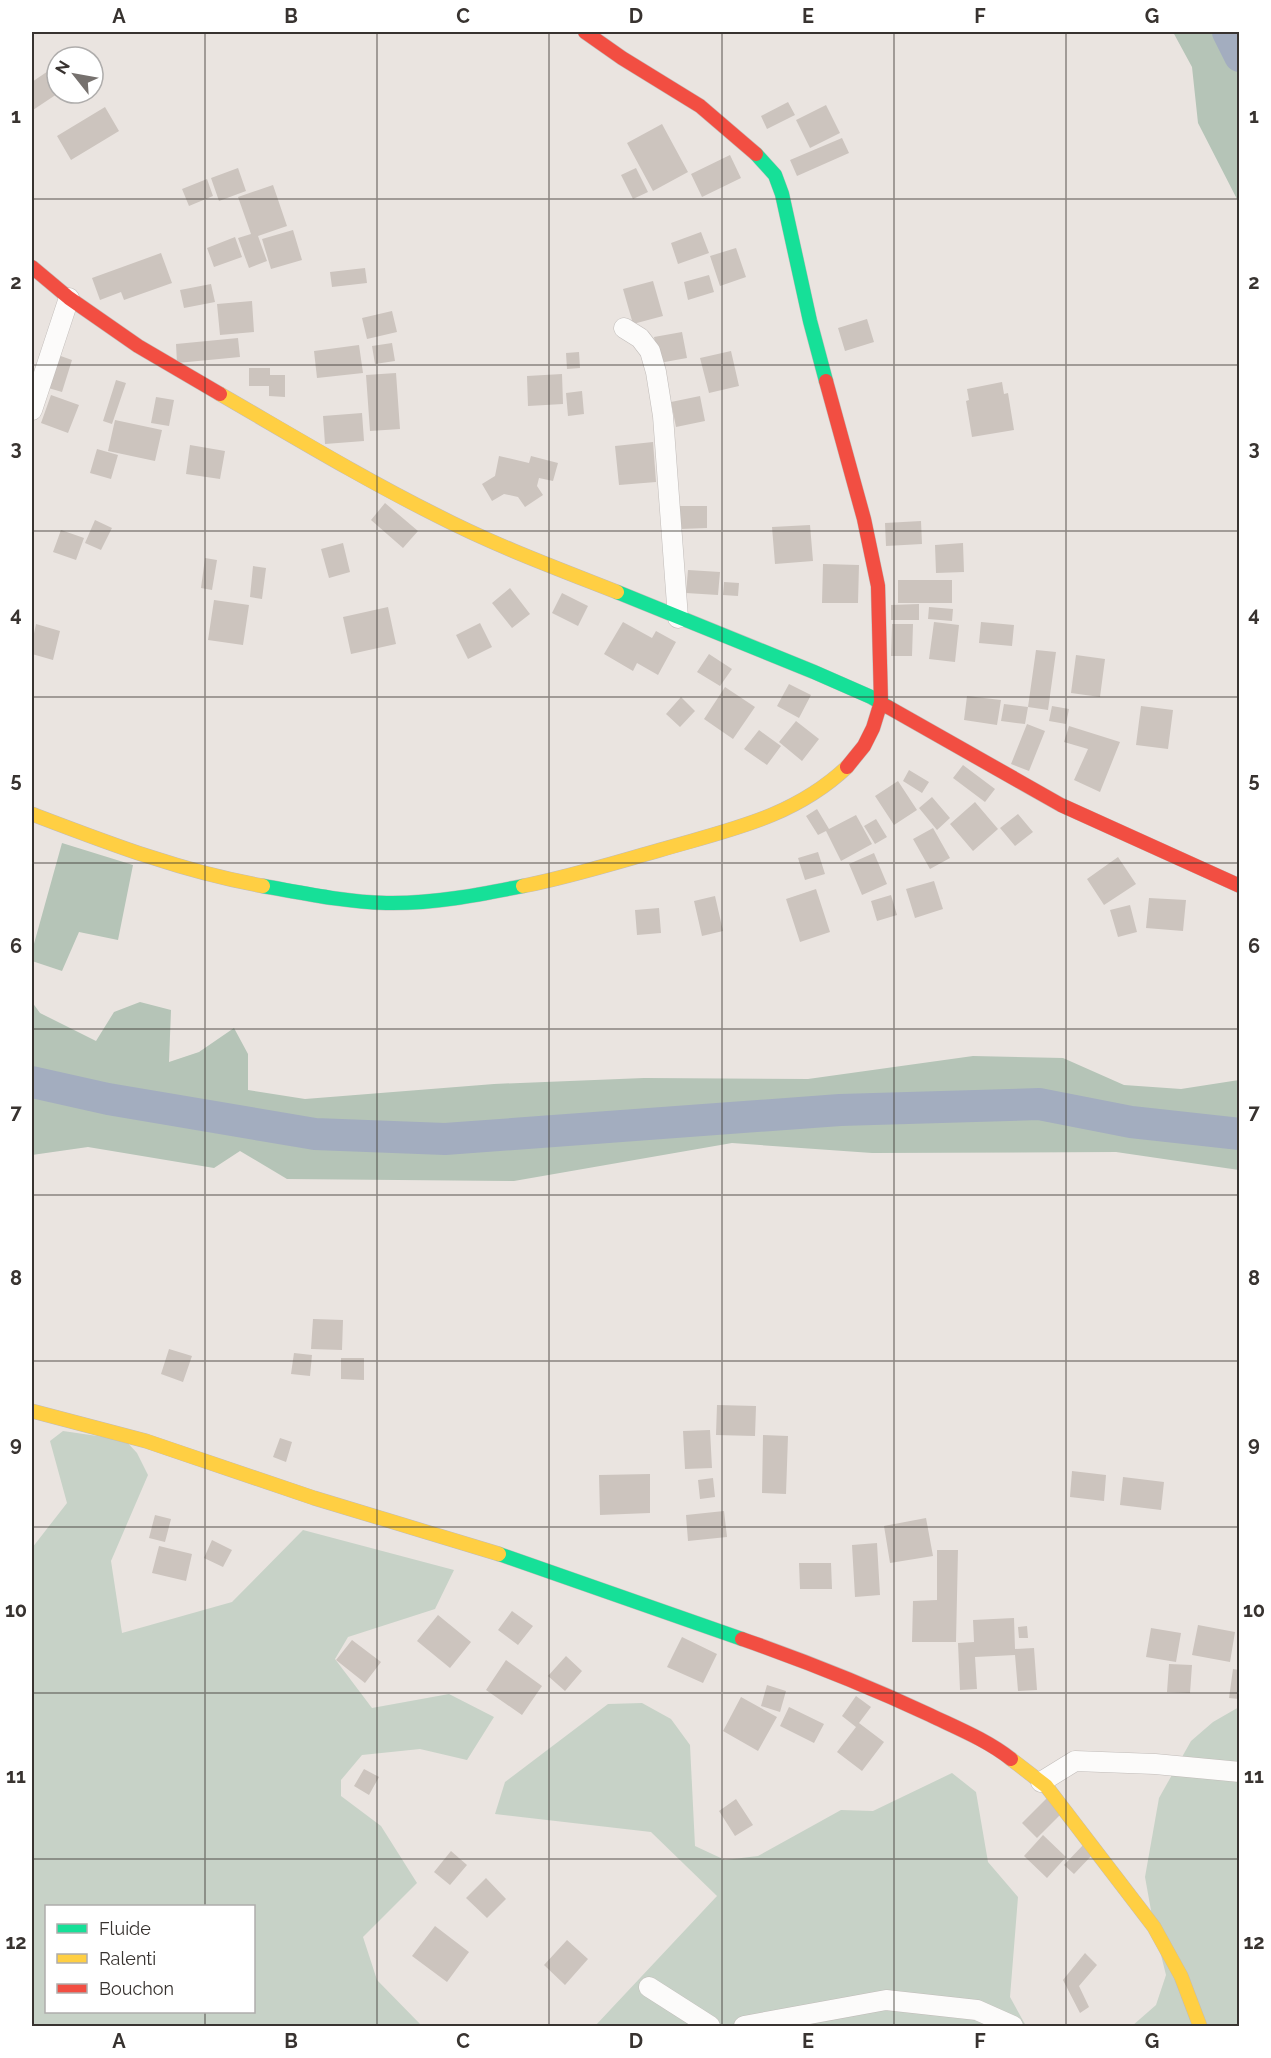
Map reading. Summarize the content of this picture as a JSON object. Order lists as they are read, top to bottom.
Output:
{
  "legend": ["Fluide", "Ralenti", "Bouchon"],
  "north": "top left",
  "grid": {
    "columns": [
      "A",
      "B",
      "C",
      "D",
      "E",
      "F",
      "G"
    ],
    "rows": [
      "1",
      "2",
      "3",
      "4",
      "5",
      "6",
      "7",
      "8",
      "9",
      "10",
      "11",
      "12"
    ]
  }
}
